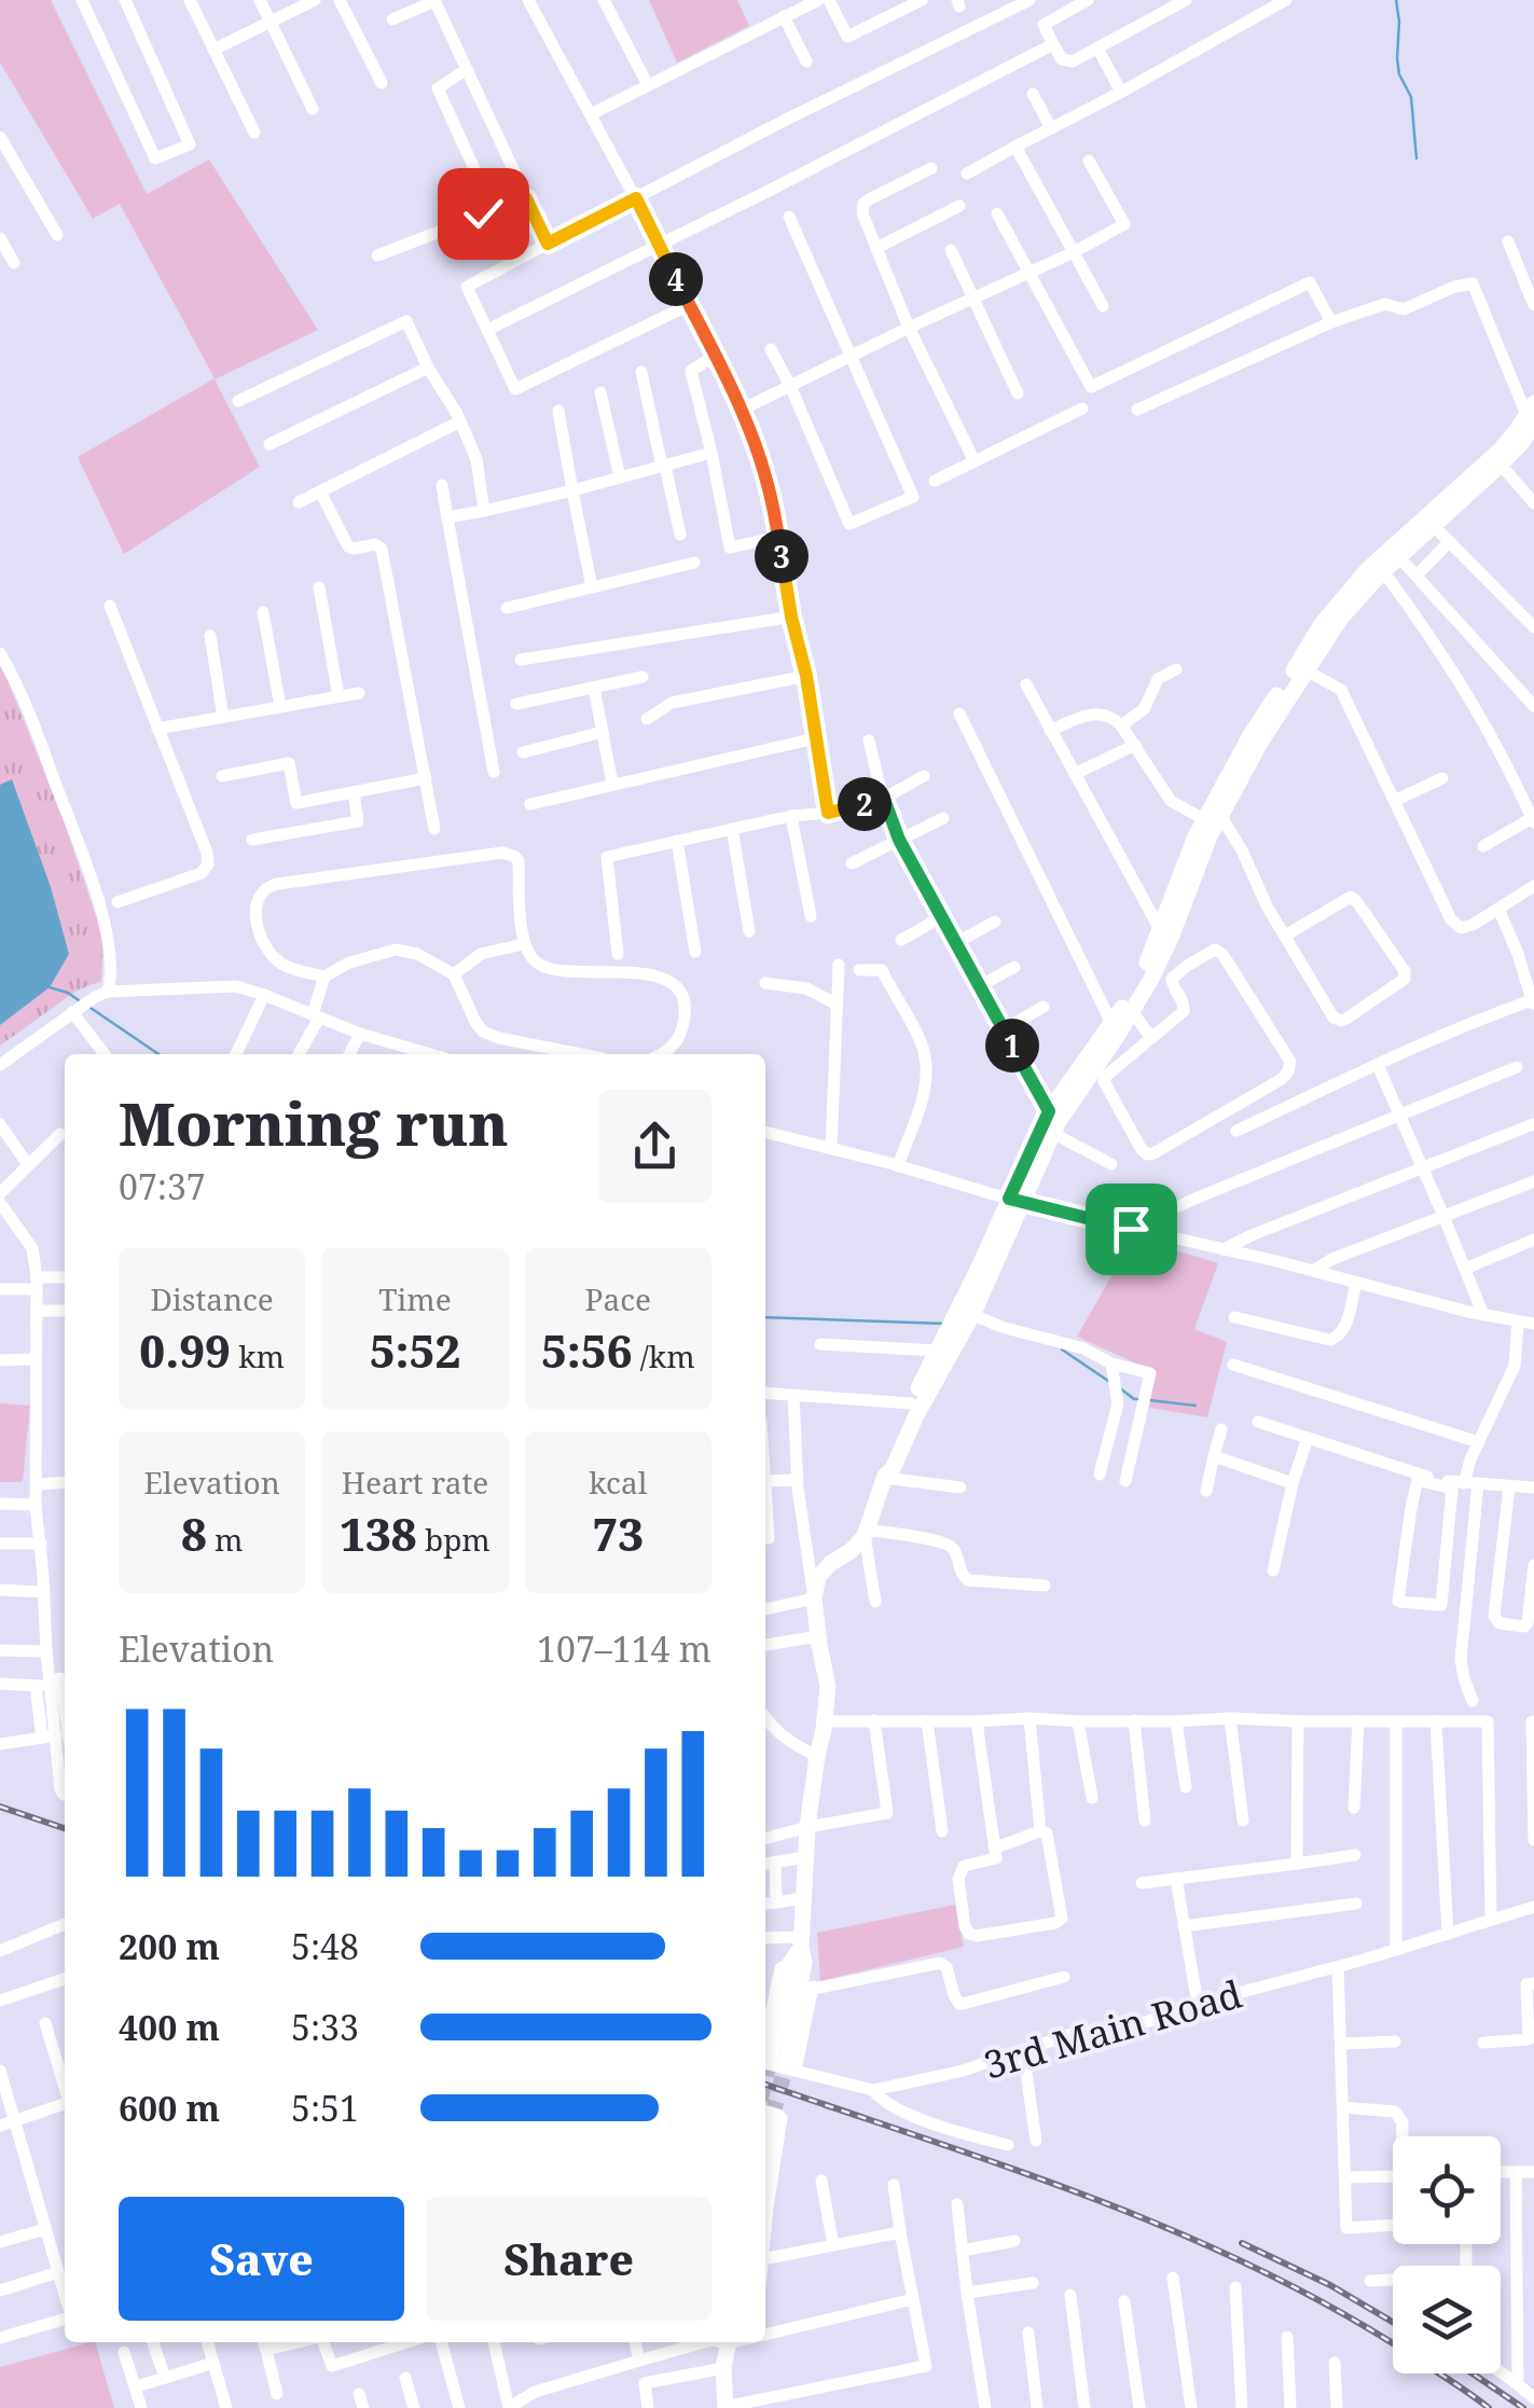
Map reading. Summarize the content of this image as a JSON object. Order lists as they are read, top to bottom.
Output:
{
  "streets": {
    "street": ["3rd Main Road"]
  },
  "page": {
    "pins": [
      "4",
      "3",
      "2",
      "1"
    ],
    "heading": ["Morning run", "07:37"],
    "stats": [
      ["Distance", "0.99 km"],
      ["Time", "5:52"],
      ["Pace", "5:56 /km"],
      ["Elevation", "8 m"],
      ["Heart rate", "138 bpm"],
      ["kcal", "73"]
    ],
    "chart": ["Elevation", "107–114 m"],
    "list": [
      {
        "name": "200 m",
        "note": "5:48"
      },
      {
        "name": "400 m",
        "note": "5:33"
      },
      {
        "name": "600 m",
        "note": "5:51"
      }
    ],
    "buttons": ["Save", "Share"]
  }
}
